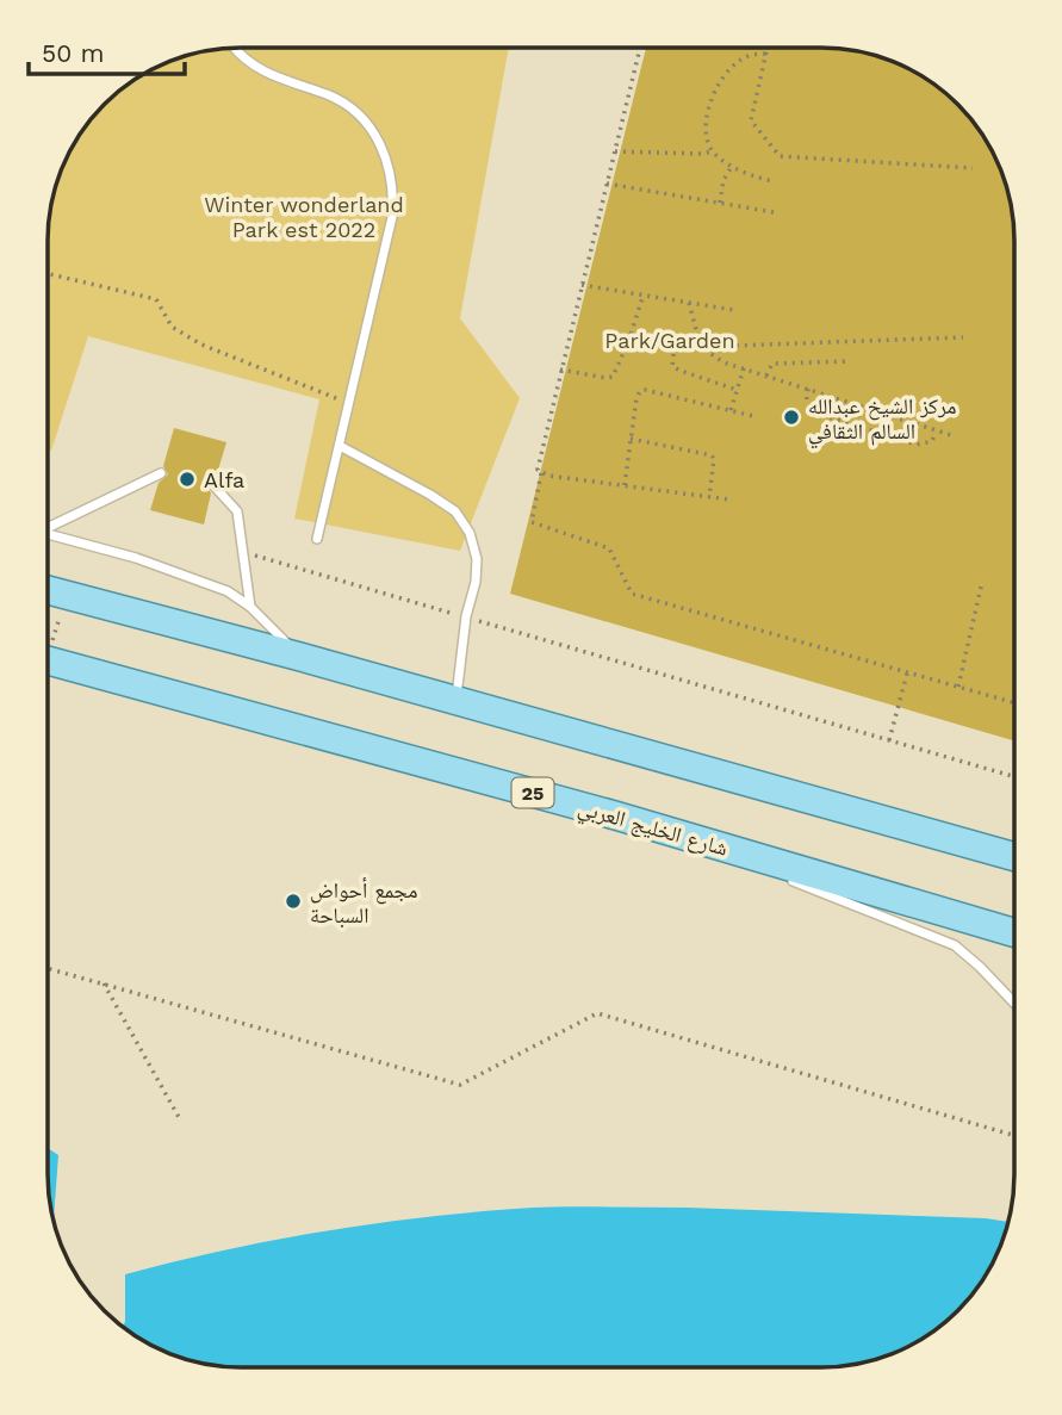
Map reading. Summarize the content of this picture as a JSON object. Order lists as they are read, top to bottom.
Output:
{
  "streets": {
    "main road": ["25", "شارع الخليج العربي"]
  },
  "parks": ["Winter wonderland Park est 2022", "Park/Garden"],
  "places": ["مركز الشيخ عبدالله السالم الثقافي", "Alfa", "مجمع أحواض السباحة"],
  "scale_bar": "50 m"
}
